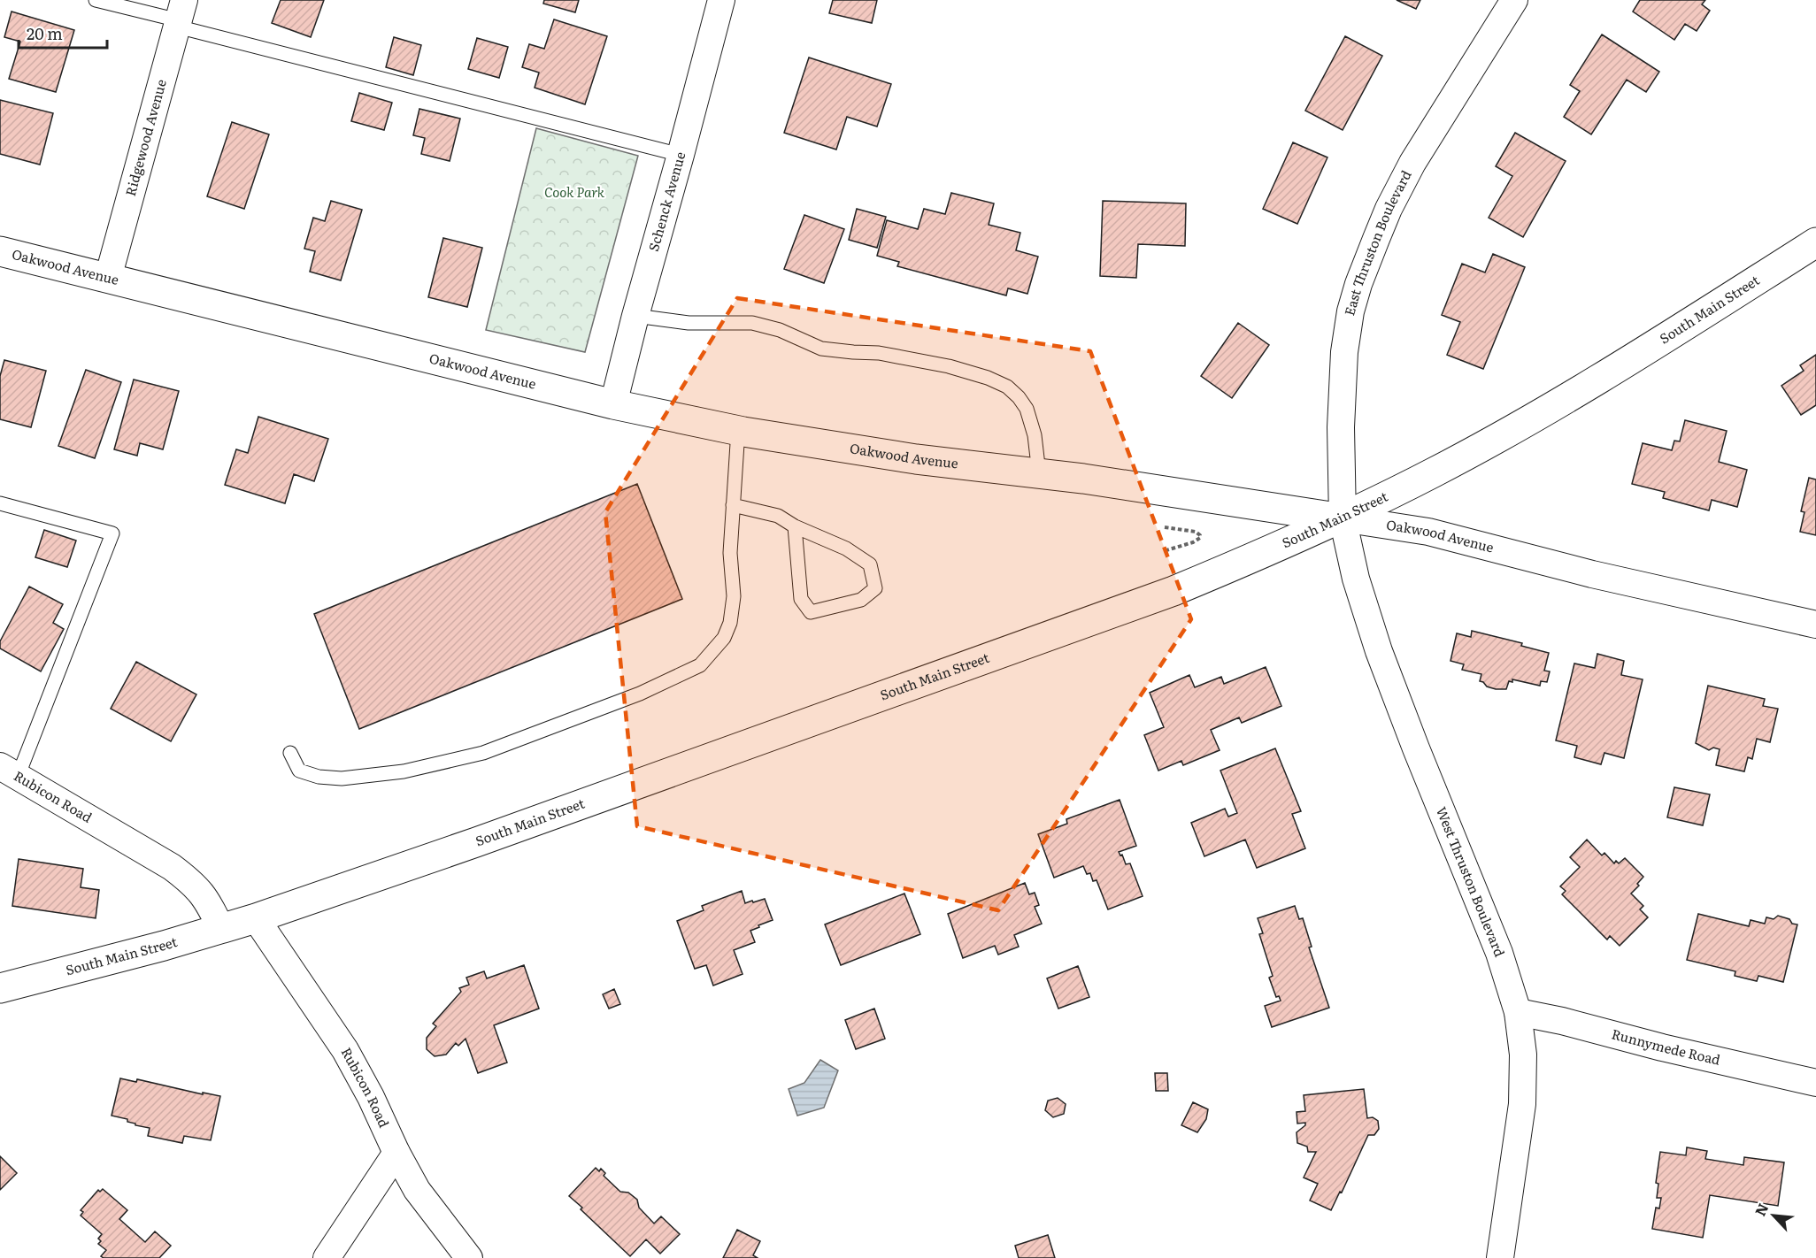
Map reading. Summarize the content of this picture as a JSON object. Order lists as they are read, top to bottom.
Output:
{
  "streets": {
    "main road": ["Oakwood Avenue", "South Main Street"],
    "street": [
      "Ridgewood Avenue",
      "Schenck Avenue",
      "East Thruston Boulevard",
      "Rubicon Road",
      "West Thruston Boulevard",
      "Runnymede Road"
    ]
  },
  "crossings": [
    ["Ridgewood Avenue", "Oakwood Avenue"],
    ["Schenck Avenue", "Oakwood Avenue"],
    ["East Thruston Boulevard", "Oakwood Avenue"],
    ["East Thruston Boulevard", "South Main Street"],
    ["East Thruston Boulevard", "West Thruston Boulevard"],
    ["Oakwood Avenue", "South Main Street"],
    ["Oakwood Avenue", "West Thruston Boulevard"],
    ["South Main Street", "Rubicon Road"],
    ["South Main Street", "West Thruston Boulevard"],
    ["West Thruston Boulevard", "Runnymede Road"]
  ],
  "parks": ["Cook Park"],
  "scale_bar": "20 m",
  "north": "top left"
}
